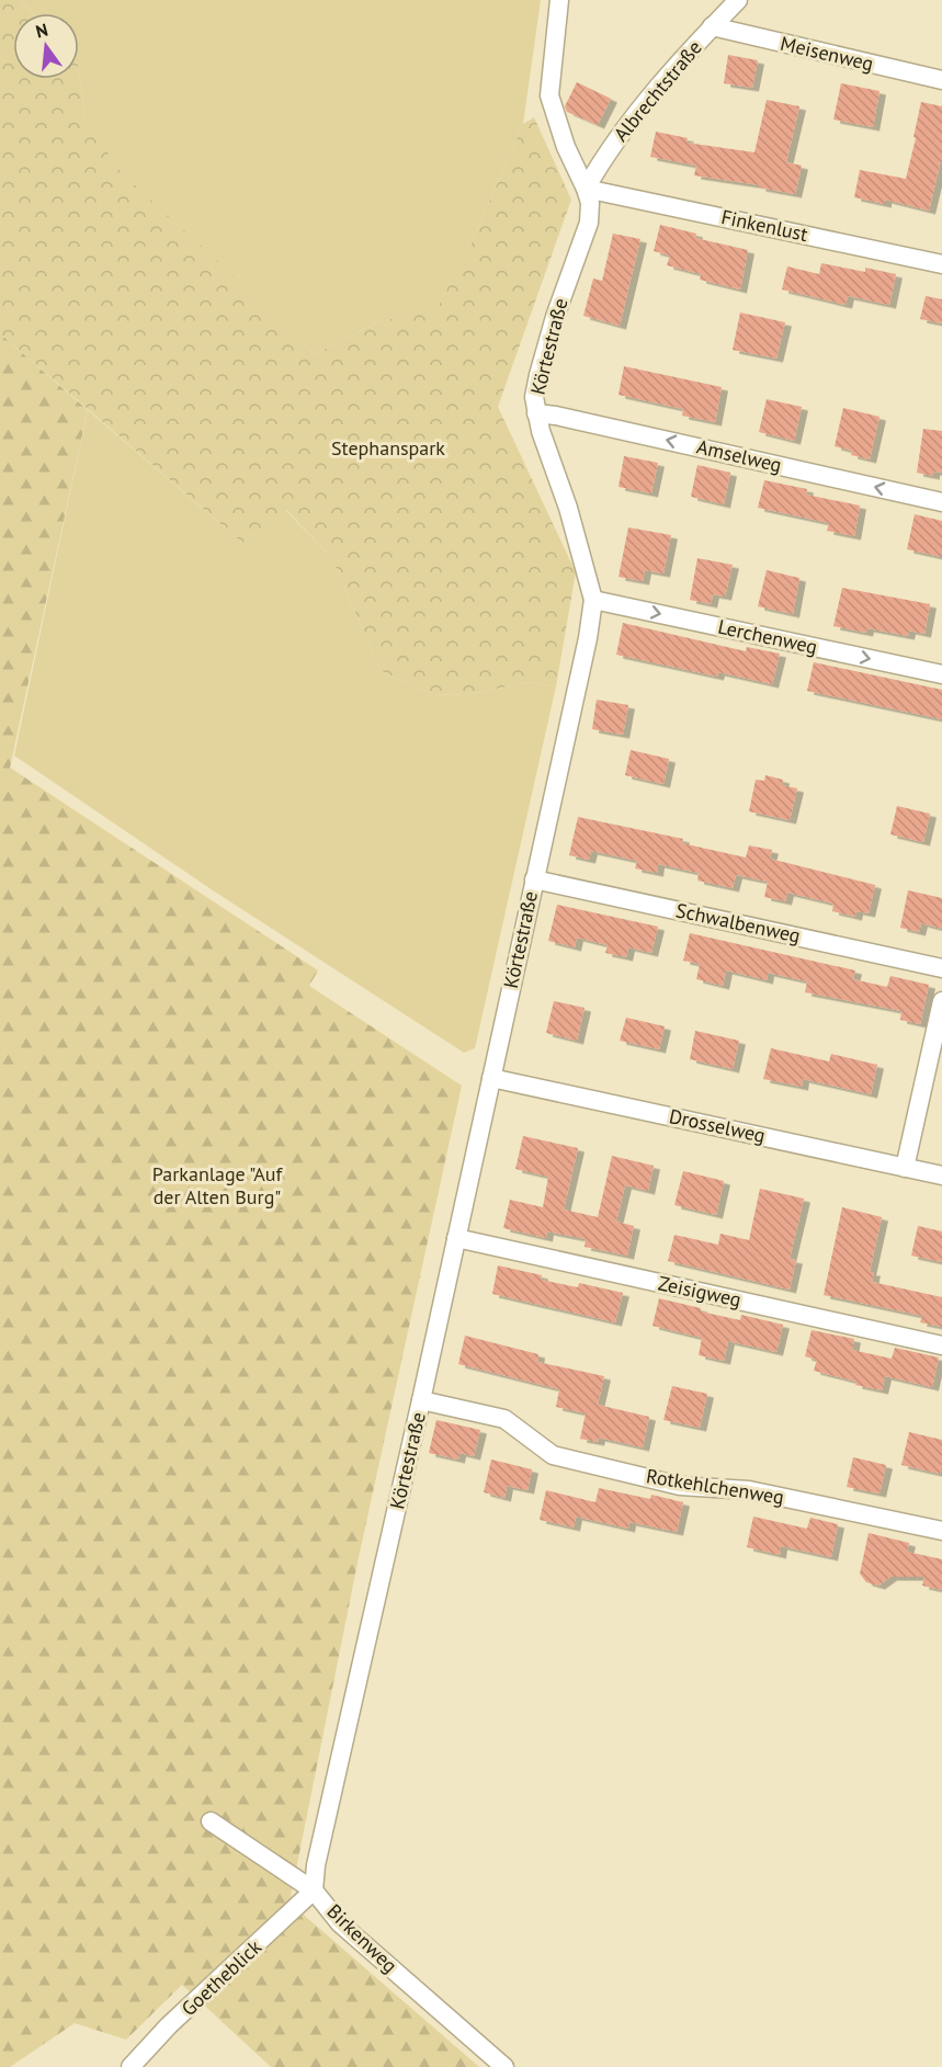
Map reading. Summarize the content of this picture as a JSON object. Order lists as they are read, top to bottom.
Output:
{
  "streets": {
    "street": [
      "Meisenweg",
      "Albrechtstraße",
      "Finkenlust",
      "Körtestraße",
      "Amselweg",
      "Lerchenweg",
      "Schwalbenweg",
      "Drosselweg",
      "Zeisigweg",
      "Rotkehlchenweg",
      "Birkenweg",
      "Goetheblick"
    ]
  },
  "crossings": [
    ["Meisenweg", "Albrechtstraße"],
    ["Albrechtstraße", "Finkenlust"],
    ["Albrechtstraße", "Körtestraße"],
    ["Finkenlust", "Körtestraße"],
    ["Körtestraße", "Amselweg"],
    ["Körtestraße", "Lerchenweg"],
    ["Körtestraße", "Schwalbenweg"],
    ["Körtestraße", "Drosselweg"],
    ["Körtestraße", "Zeisigweg"],
    ["Körtestraße", "Rotkehlchenweg"],
    ["Körtestraße", "Birkenweg"],
    ["Körtestraße", "Goetheblick"],
    ["Birkenweg", "Goetheblick"]
  ],
  "one_way": ["Amselweg", "Lerchenweg"],
  "parks": ["Stephanspark", "Parkanlage \"Auf der Alten Burg\""],
  "north": "top"
}
